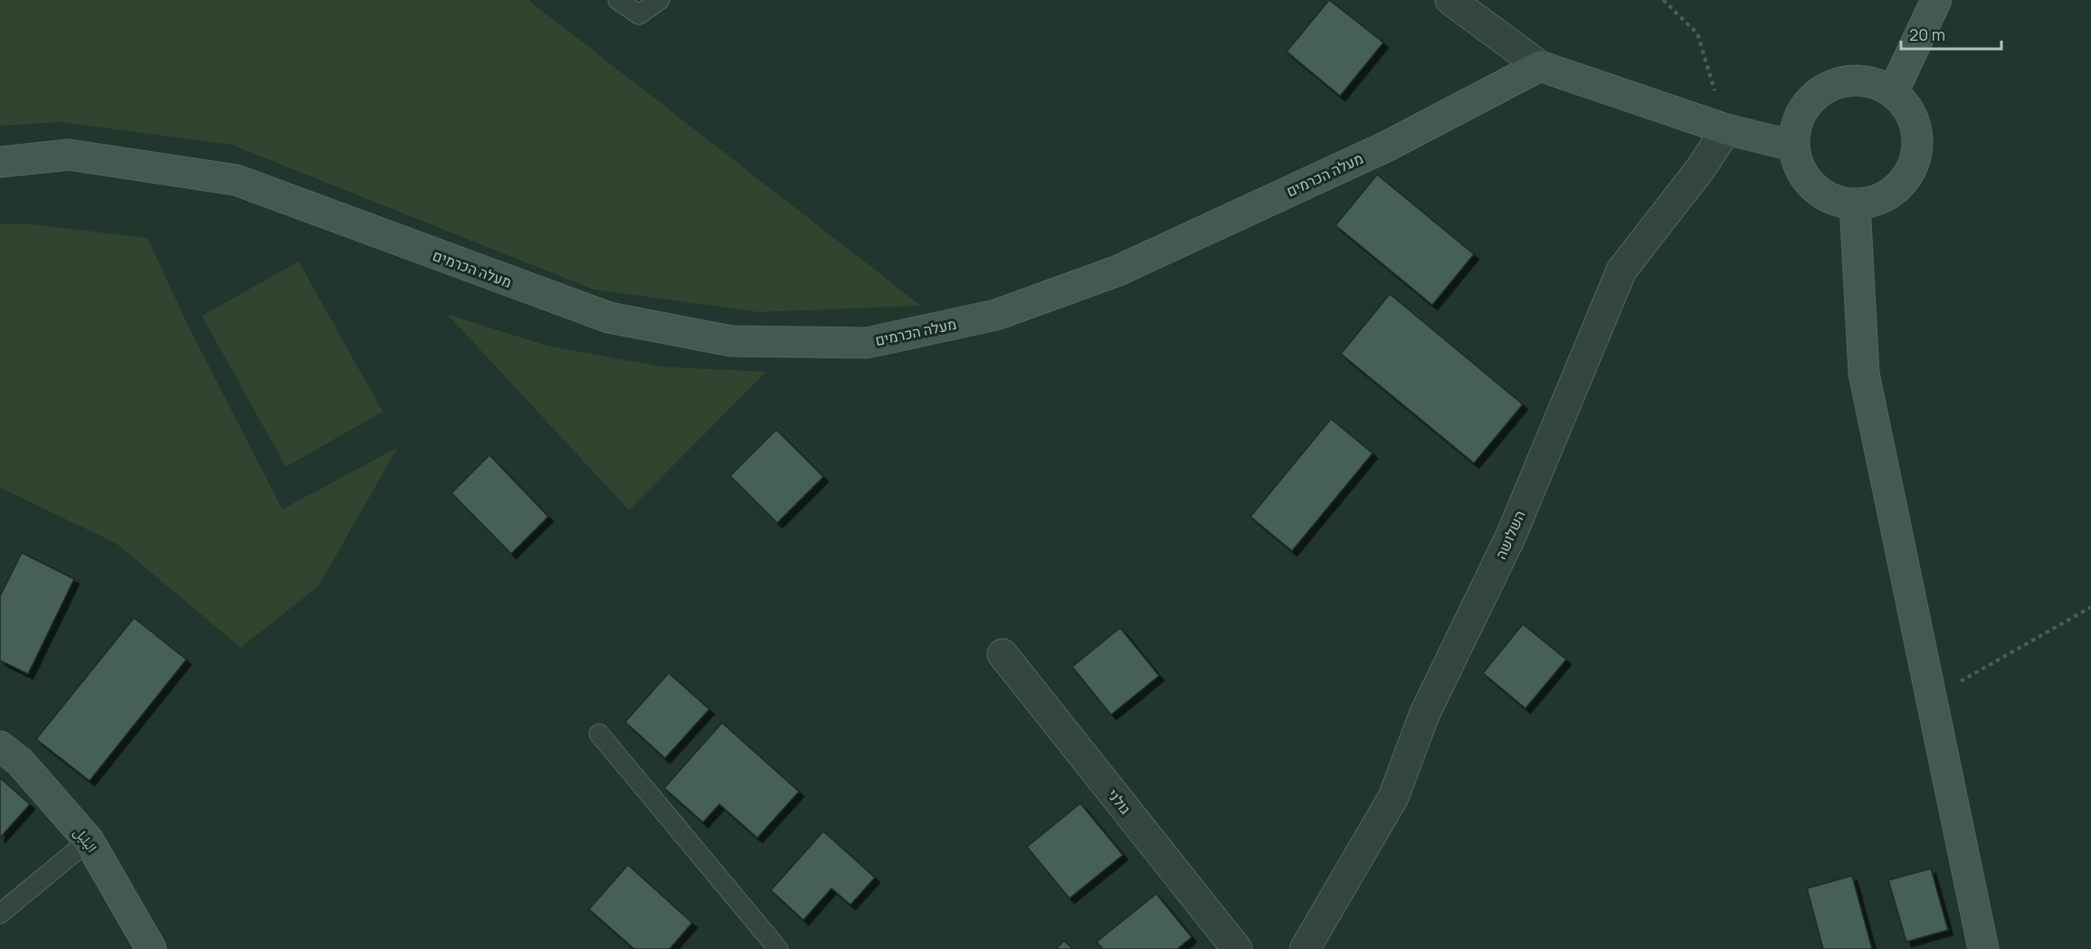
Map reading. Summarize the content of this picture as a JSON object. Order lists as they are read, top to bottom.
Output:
{
  "streets": {
    "street": [
      "מעלה הכרמים",
      "השלושה",
      "גולני",
      "البلبل"
    ]
  },
  "scale_bar": "20 m"
}
